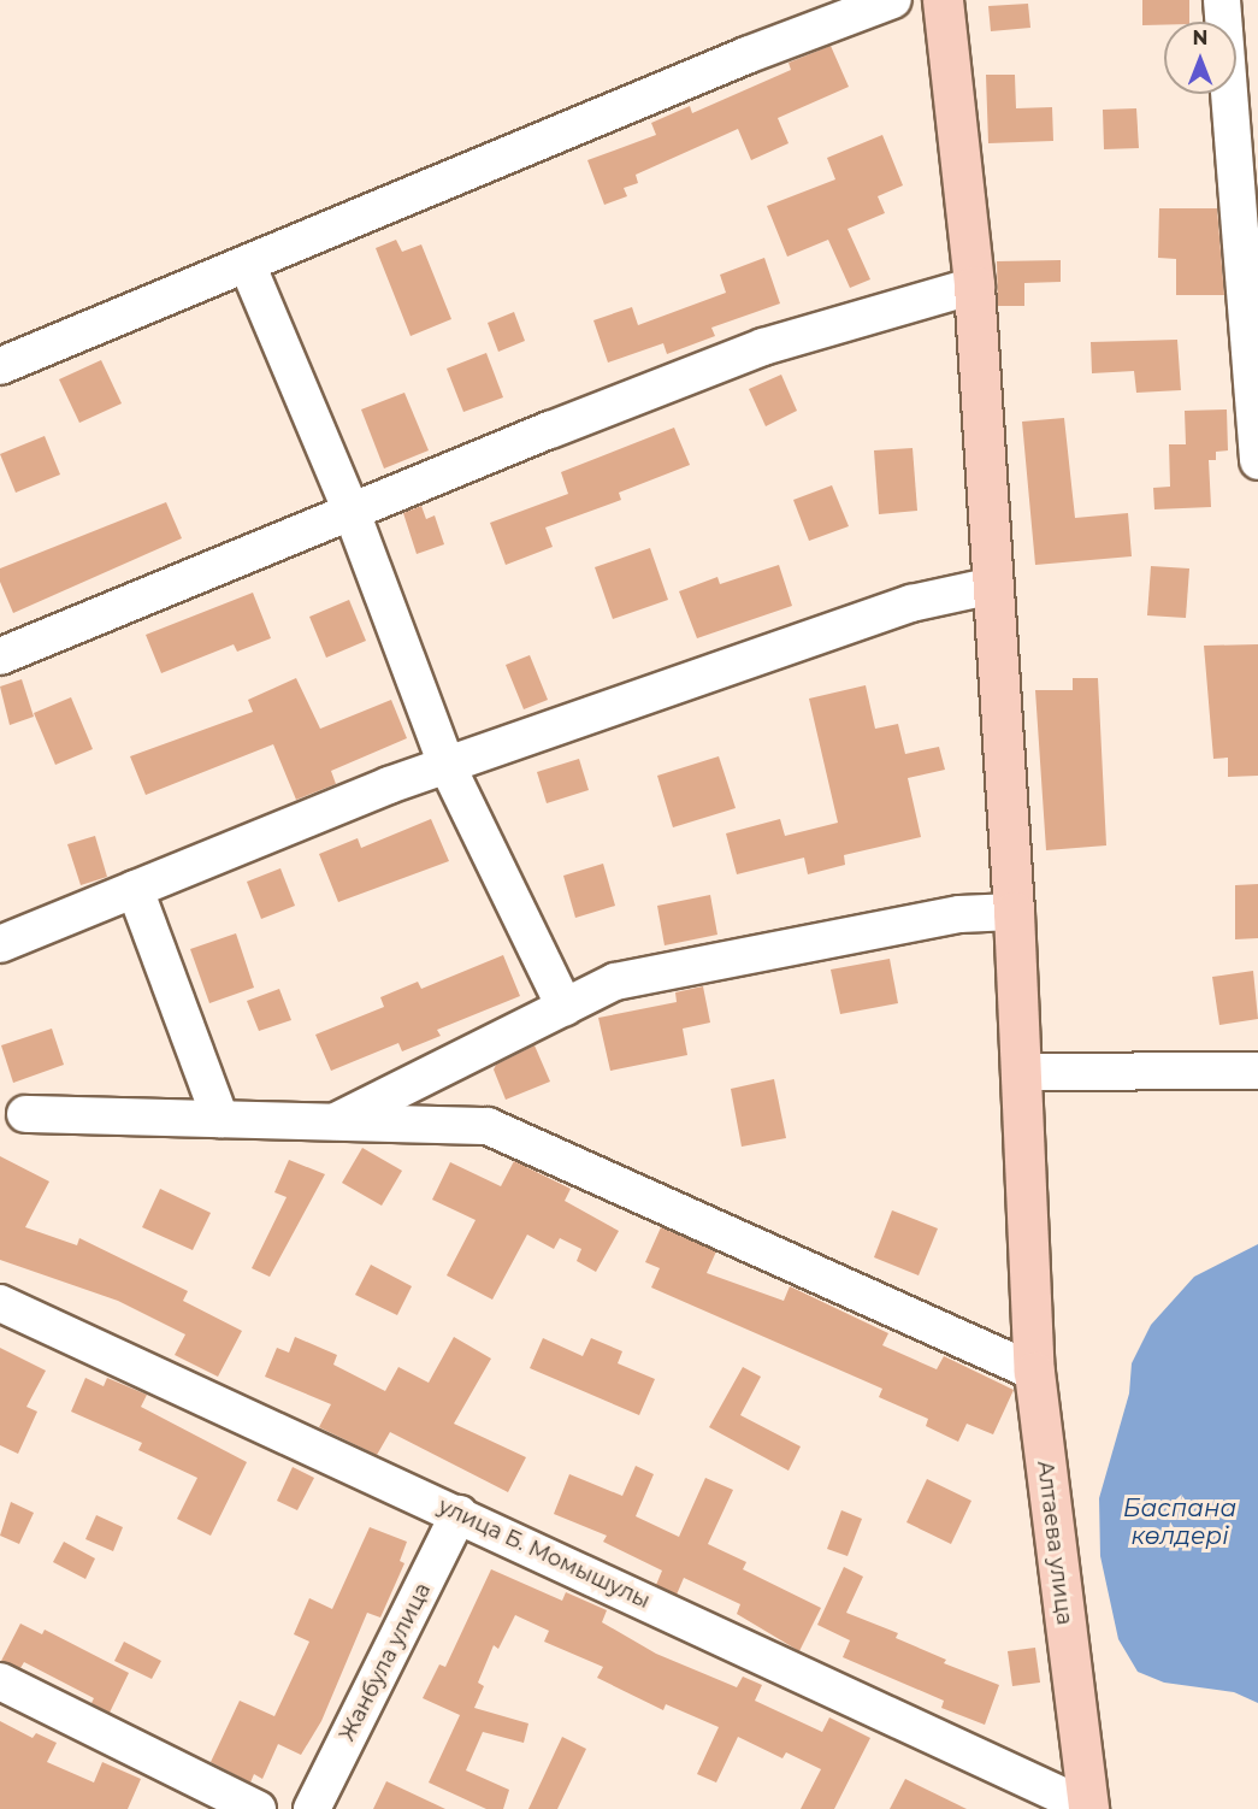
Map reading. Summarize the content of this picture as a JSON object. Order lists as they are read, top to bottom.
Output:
{
  "streets": {
    "main road": ["Алтаева улица"],
    "street": ["улица Б. Момышулы", "Жанбула улица"]
  },
  "crossings": [
    ["Алтаева улица", "улица Б. Момышулы"],
    ["улица Б. Момышулы", "Жанбула улица"]
  ],
  "water": ["Баспана көлдері"],
  "north": "top"
}
